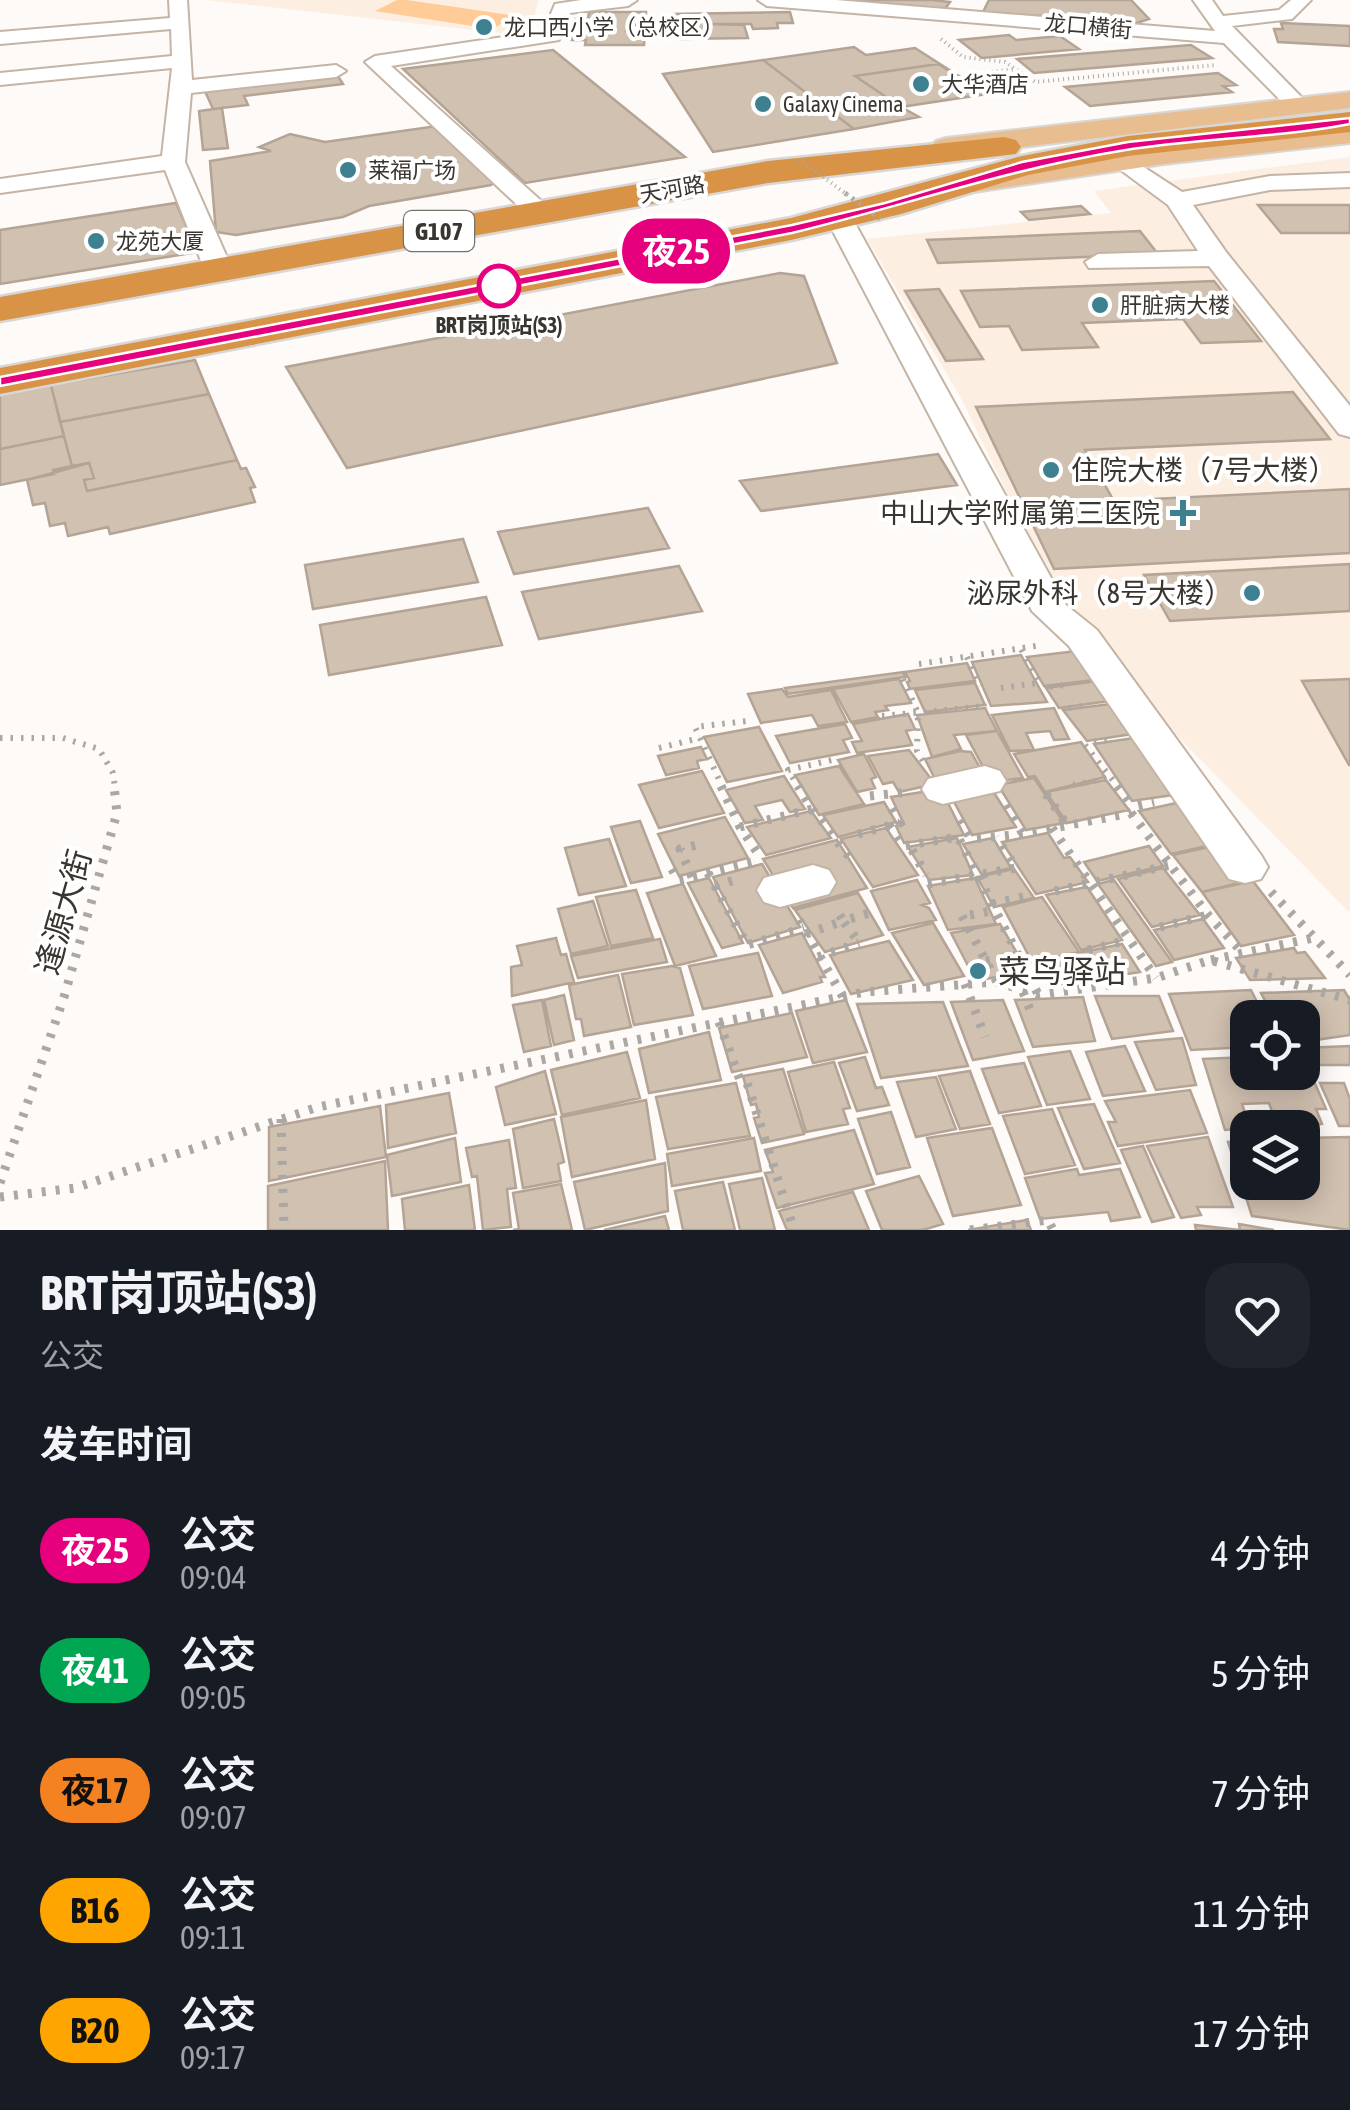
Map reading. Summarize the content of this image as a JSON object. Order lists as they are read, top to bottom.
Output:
{
  "streets": {
    "highway": ["天河路", "G107"],
    "street": ["龙口横街"],
    "path": ["逢源大街"]
  },
  "places": {
    "other": [
      "龙口西小学（总校区）",
      "大华酒店",
      "Galaxy Cinema",
      "莱福广场",
      "龙苑大厦",
      "BRT岗顶站(S3)",
      "肝脏病大楼",
      "住院大楼（7号大楼）",
      "泌尿外科（8号大楼）",
      "菜鸟驿站"
    ],
    "health": ["中山大学附属第三医院"]
  },
  "lines": ["bus line 夜25"],
  "page": {
    "on_map": "夜25",
    "heading": [
      ["BRT岗顶站(S3)", "公交"],
      "发车时间"
    ],
    "list": [
      {
        "mark": "夜25",
        "name": "公交",
        "note": "09:04",
        "value": "4 分钟"
      },
      {
        "mark": "夜41",
        "name": "公交",
        "note": "09:05",
        "value": "5 分钟"
      },
      {
        "mark": "夜17",
        "name": "公交",
        "note": "09:07",
        "value": "7 分钟"
      },
      {
        "mark": "B16",
        "name": "公交",
        "note": "09:11",
        "value": "11 分钟"
      },
      {
        "mark": "B20",
        "name": "公交",
        "note": "09:17",
        "value": "17 分钟"
      }
    ]
  }
}
